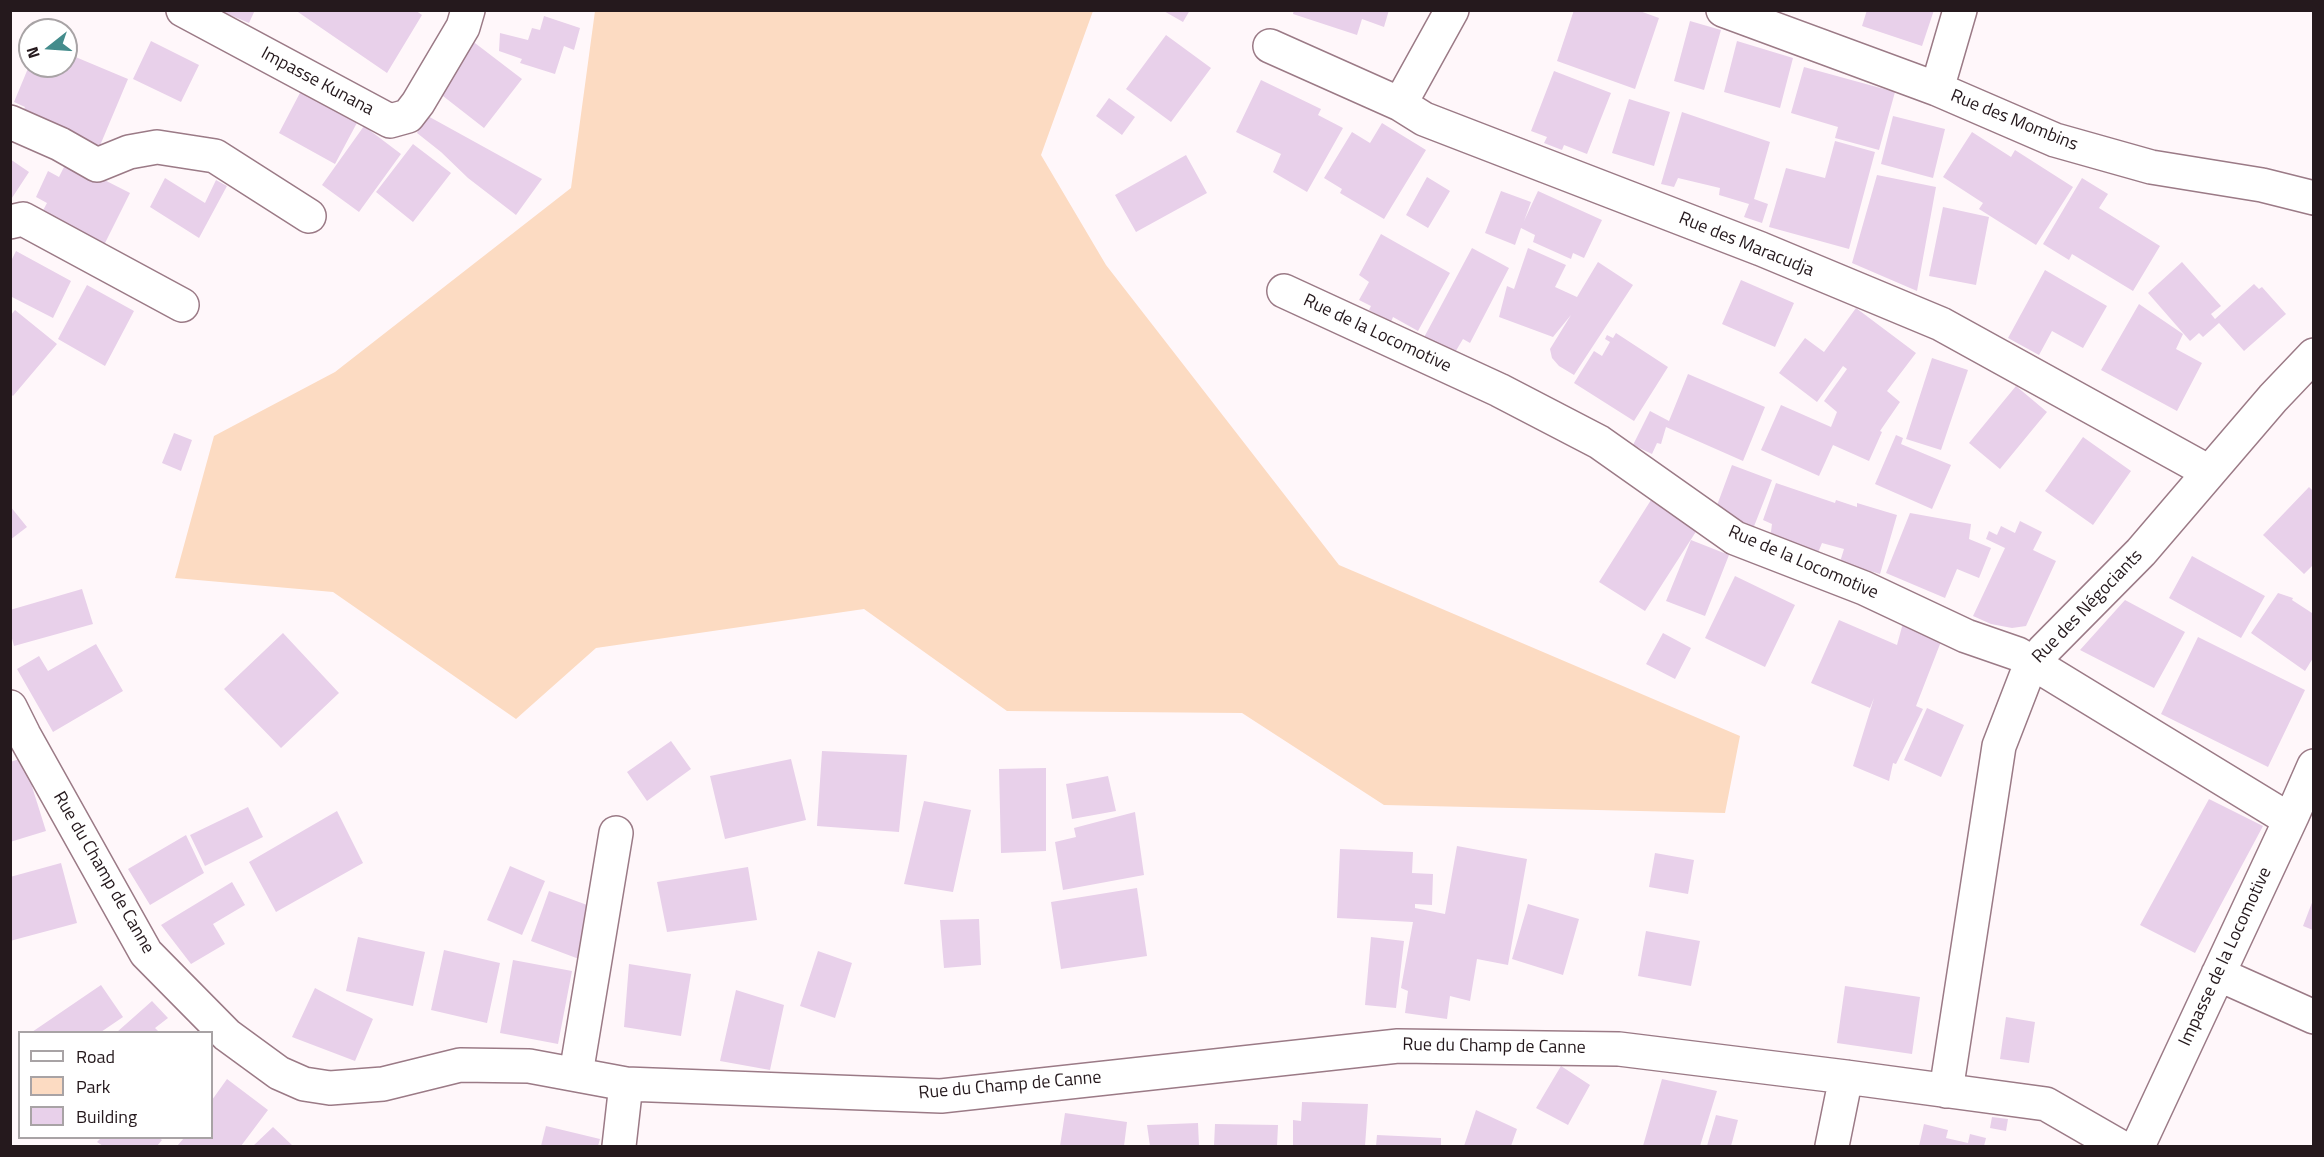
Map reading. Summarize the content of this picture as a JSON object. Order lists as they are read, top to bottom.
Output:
{
  "streets": {
    "street": [
      "Impasse Kunana",
      "Rue des Mombins",
      "Rue des Maracudja",
      "Rue de la Locomotive",
      "Rue des Négociants",
      "Rue du Champ de Canne",
      "Impasse de la Locomotive"
    ]
  },
  "crossings": [
    ["Rue des Maracudja", "Rue des Négociants"],
    ["Rue de la Locomotive", "Rue des Négociants"],
    ["Rue de la Locomotive", "Impasse de la Locomotive"],
    ["Rue des Négociants", "Rue du Champ de Canne"]
  ],
  "legend": ["Road", "Park", "Building"],
  "north": "left"
}
